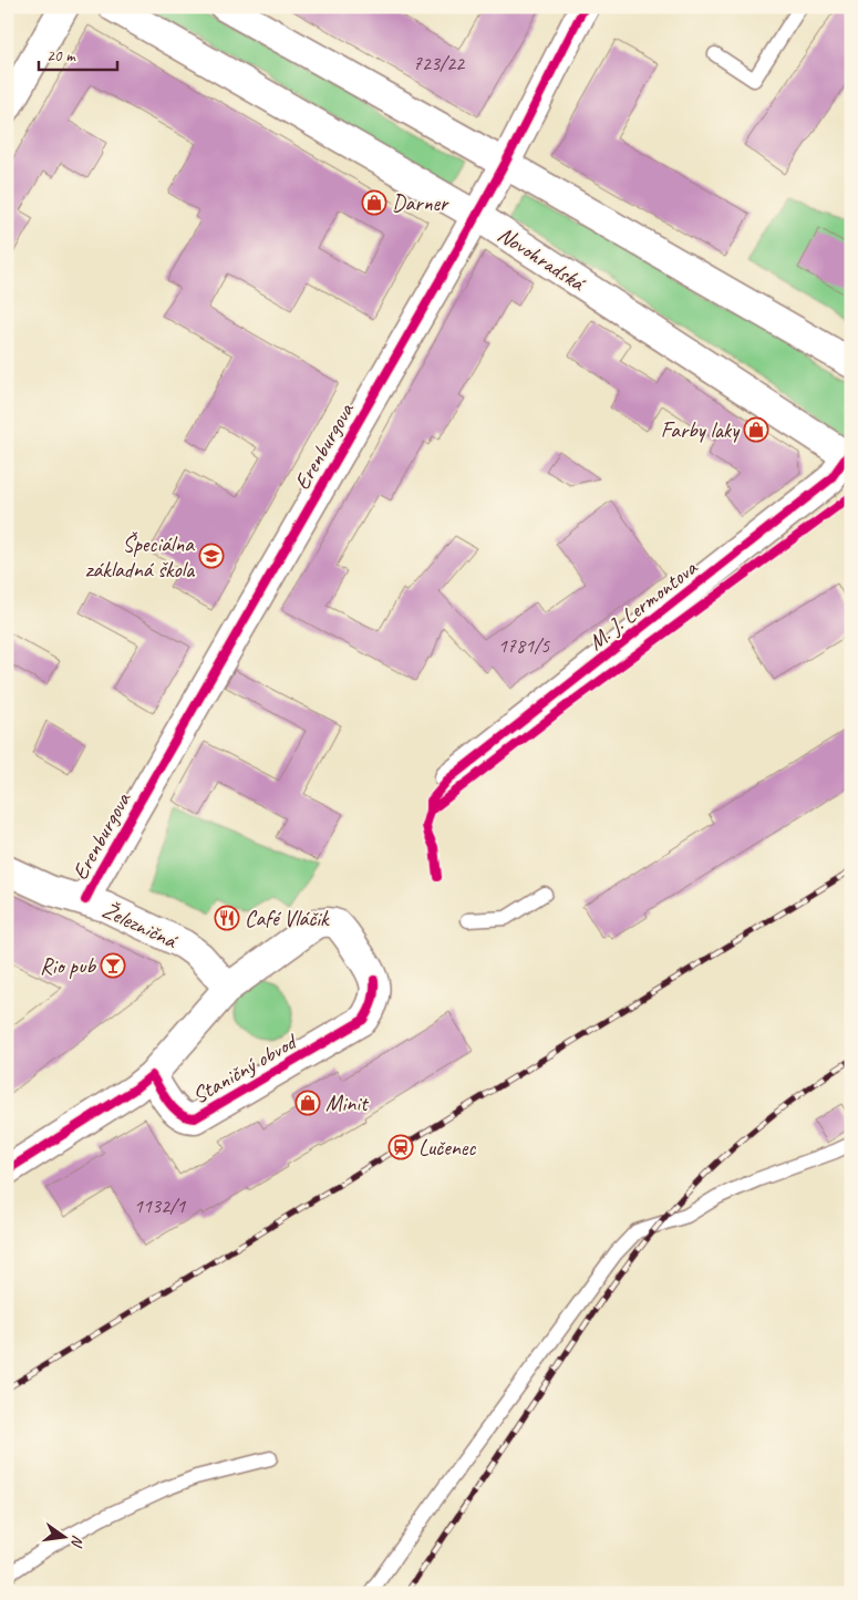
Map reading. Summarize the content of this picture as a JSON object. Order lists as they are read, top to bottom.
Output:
{
  "streets": {
    "street": [
      "Novohradská",
      "Erenburgova",
      "M. J. Lermontova",
      "Železničná",
      "Staničný obvod"
    ]
  },
  "crossings": [
    ["Novohradská", "Erenburgova"],
    ["Novohradská", "M. J. Lermontova"],
    ["Erenburgova", "Železničná"],
    ["Železničná", "Staničný obvod"]
  ],
  "places": {
    "shop": ["Darner", "Farby laky", "Minit"],
    "school or university": ["Špeciálna základná škola"],
    "restaurant": ["Café Vláčik"],
    "bar": ["Rio pub"],
    "station": ["Lučenec"]
  },
  "house_numbers": ["723/22", "1781/5", "1132/1"],
  "scale_bar": "20 m",
  "north": "right"
}
